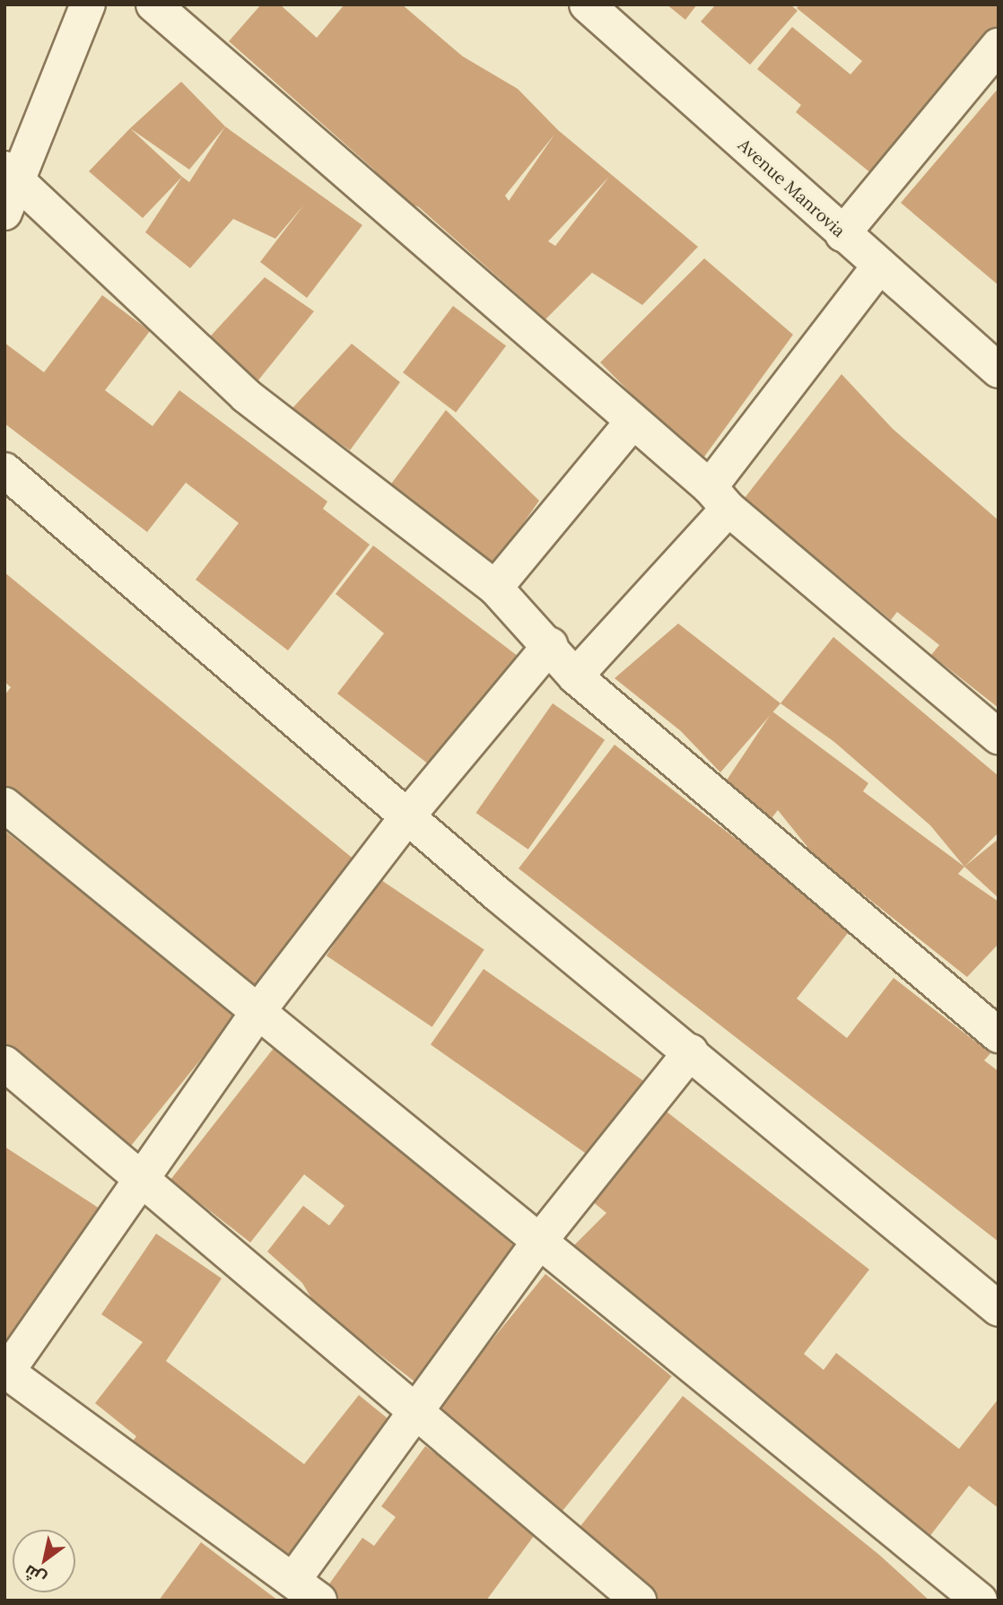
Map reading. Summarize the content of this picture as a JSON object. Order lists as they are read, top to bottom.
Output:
{
  "streets": {
    "street": ["Avenue Manrovia"]
  },
  "north": "bottom left"
}
